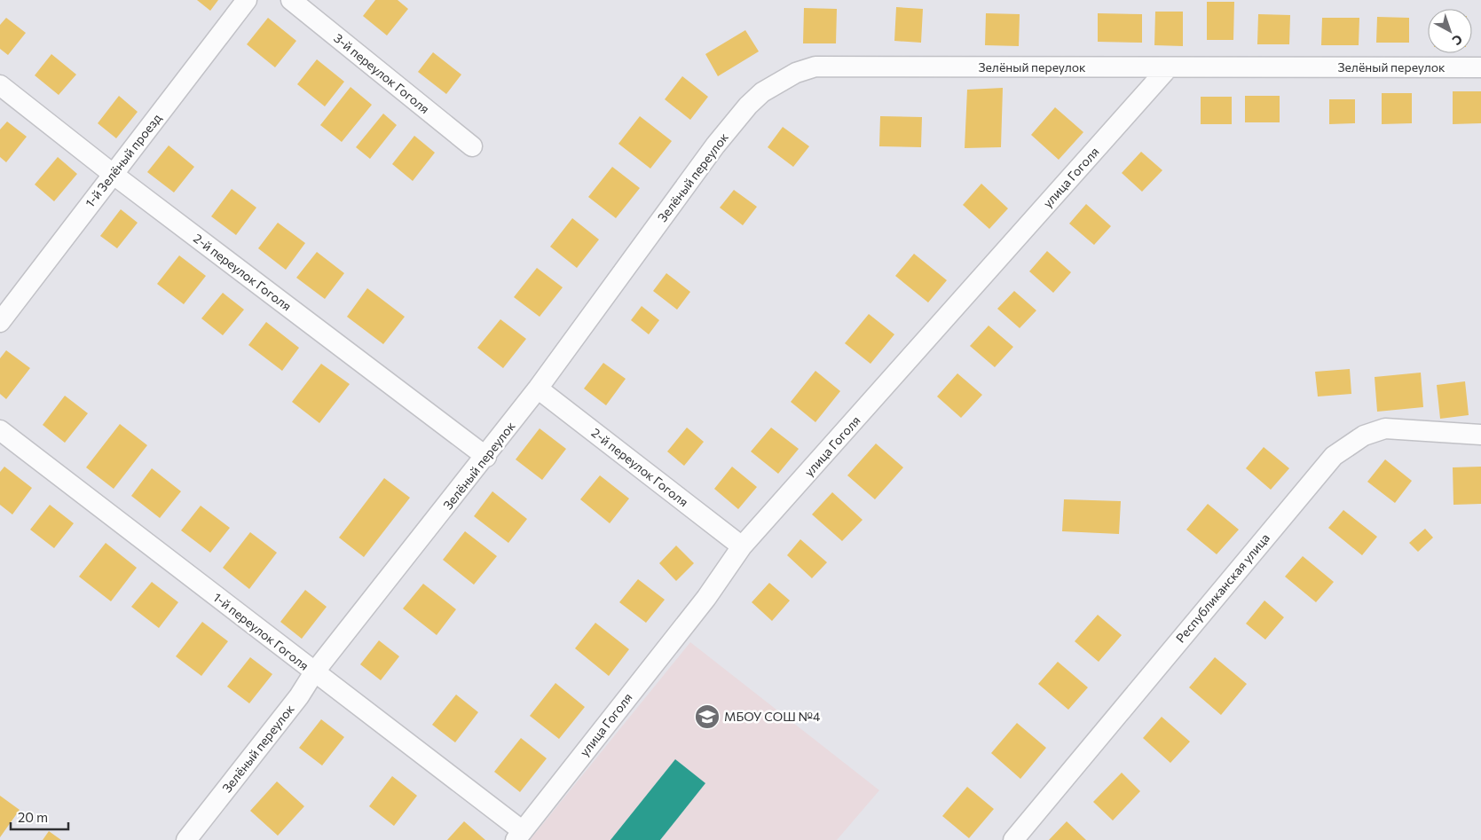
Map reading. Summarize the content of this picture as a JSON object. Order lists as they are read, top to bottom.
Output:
{
  "streets": {
    "street": [
      "Зелёный переулок",
      "3-й переулок Гоголя",
      "1-й Зелёный проезд",
      "улица Гоголя",
      "2-й переулок Гоголя",
      "Республиканская улица",
      "1-й переулок Гоголя"
    ]
  },
  "crossings": [
    ["Зелёный переулок", "улица Гоголя"],
    ["Зелёный переулок", "2-й переулок Гоголя"],
    ["Зелёный переулок", "1-й переулок Гоголя"],
    ["1-й Зелёный проезд", "2-й переулок Гоголя"],
    ["улица Гоголя", "2-й переулок Гоголя"],
    ["улица Гоголя", "1-й переулок Гоголя"]
  ],
  "places": {
    "school or university": ["МБОУ СОШ №4"]
  },
  "scale_bar": "20 m",
  "north": "bottom right"
}
